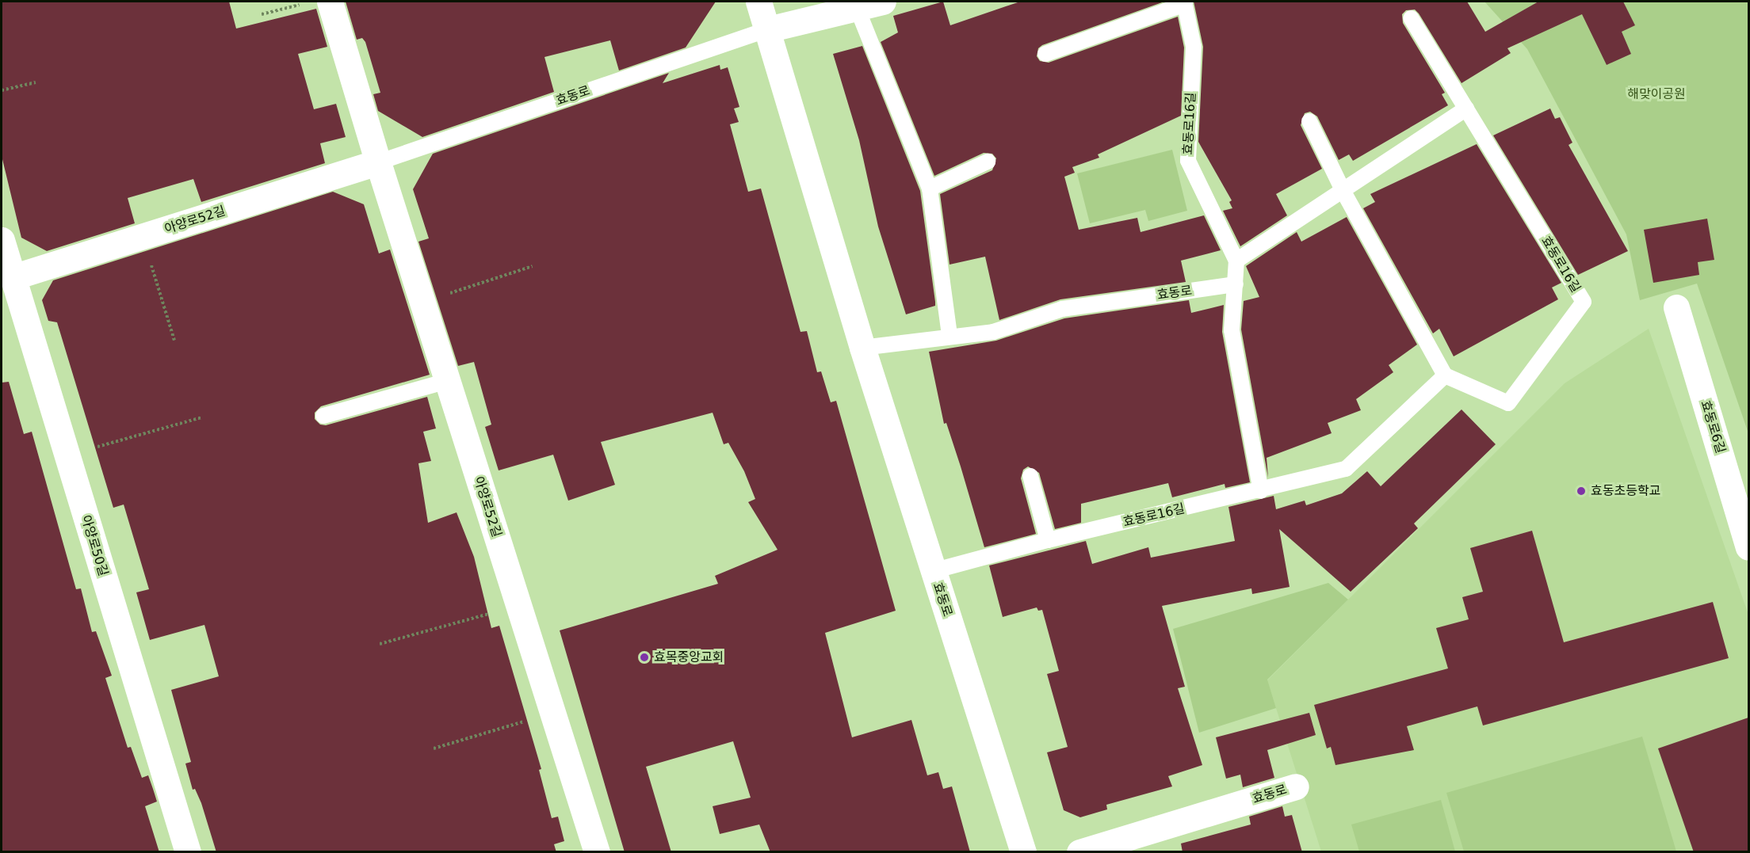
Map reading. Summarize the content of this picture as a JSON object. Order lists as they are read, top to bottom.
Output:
{
  "streets": {
    "street": [
      "효동로",
      "아양로52길",
      "효동로6길",
      "아양로50길"
    ],
    "lane": ["효동로16길"]
  },
  "crossings": [
    ["효동로", "효동로16길"],
    ["효동로", "아양로52길"],
    ["아양로52길", "아양로50길"]
  ],
  "parks": ["해맞이공원"],
  "places": ["효동초등학교", "효목중앙교회"]
}
